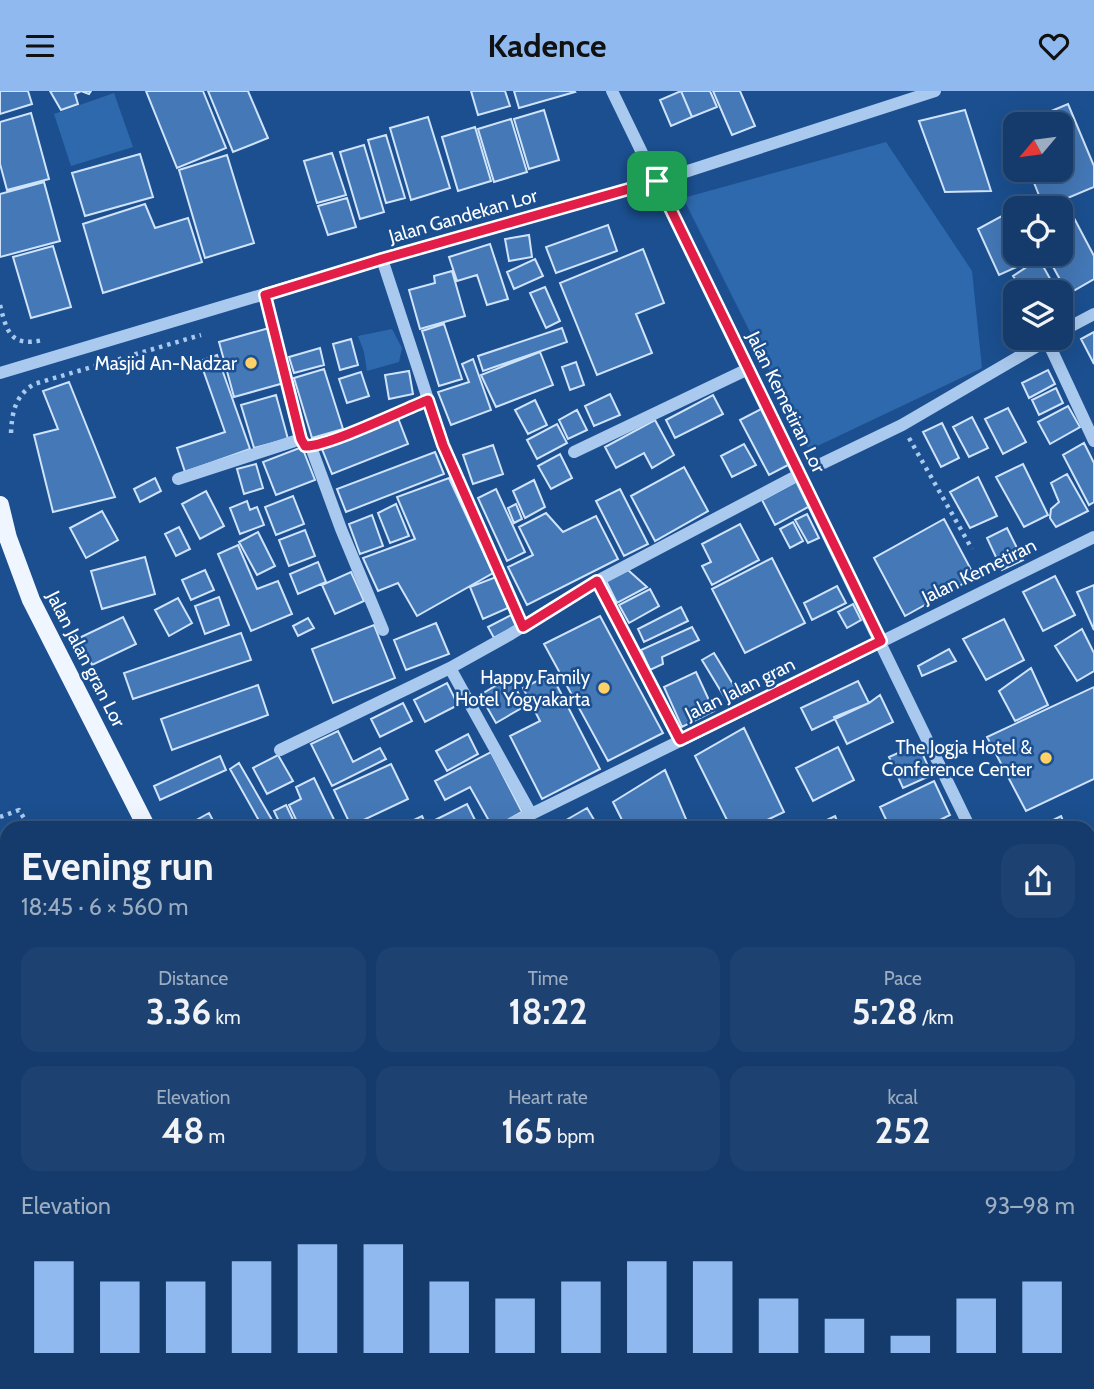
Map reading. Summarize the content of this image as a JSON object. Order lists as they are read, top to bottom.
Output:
{
  "streets": {
    "main road": ["Jalan Jalan gran Lor"],
    "street": [
      "Jalan Gandekan Lor",
      "Jalan Kemetiran Lor",
      "Jalan Kemetiran",
      "Jalan Jalan gran"
    ]
  },
  "crossings": [
    ["Jalan Gandekan Lor", "Jalan Kemetiran Lor"],
    ["Jalan Kemetiran Lor", "Jalan Kemetiran"],
    ["Jalan Kemetiran Lor", "Jalan Jalan gran"],
    ["Jalan Kemetiran", "Jalan Jalan gran"]
  ],
  "places": ["Masjid An-Nadzar", "Happy Family Hotel Yogyakarta", "The Jogja Hotel & Conference Center"],
  "north": "bottom left",
  "page": {
    "header": "Kadence",
    "heading": ["Evening run", "18:45 · 6 × 560 m"],
    "stats": [
      ["Distance", "3.36 km"],
      ["Time", "18:22"],
      ["Pace", "5:28 /km"],
      ["Elevation", "48 m"],
      ["Heart rate", "165 bpm"],
      ["kcal", "252"]
    ],
    "chart": ["Elevation", "93–98 m"]
  }
}
